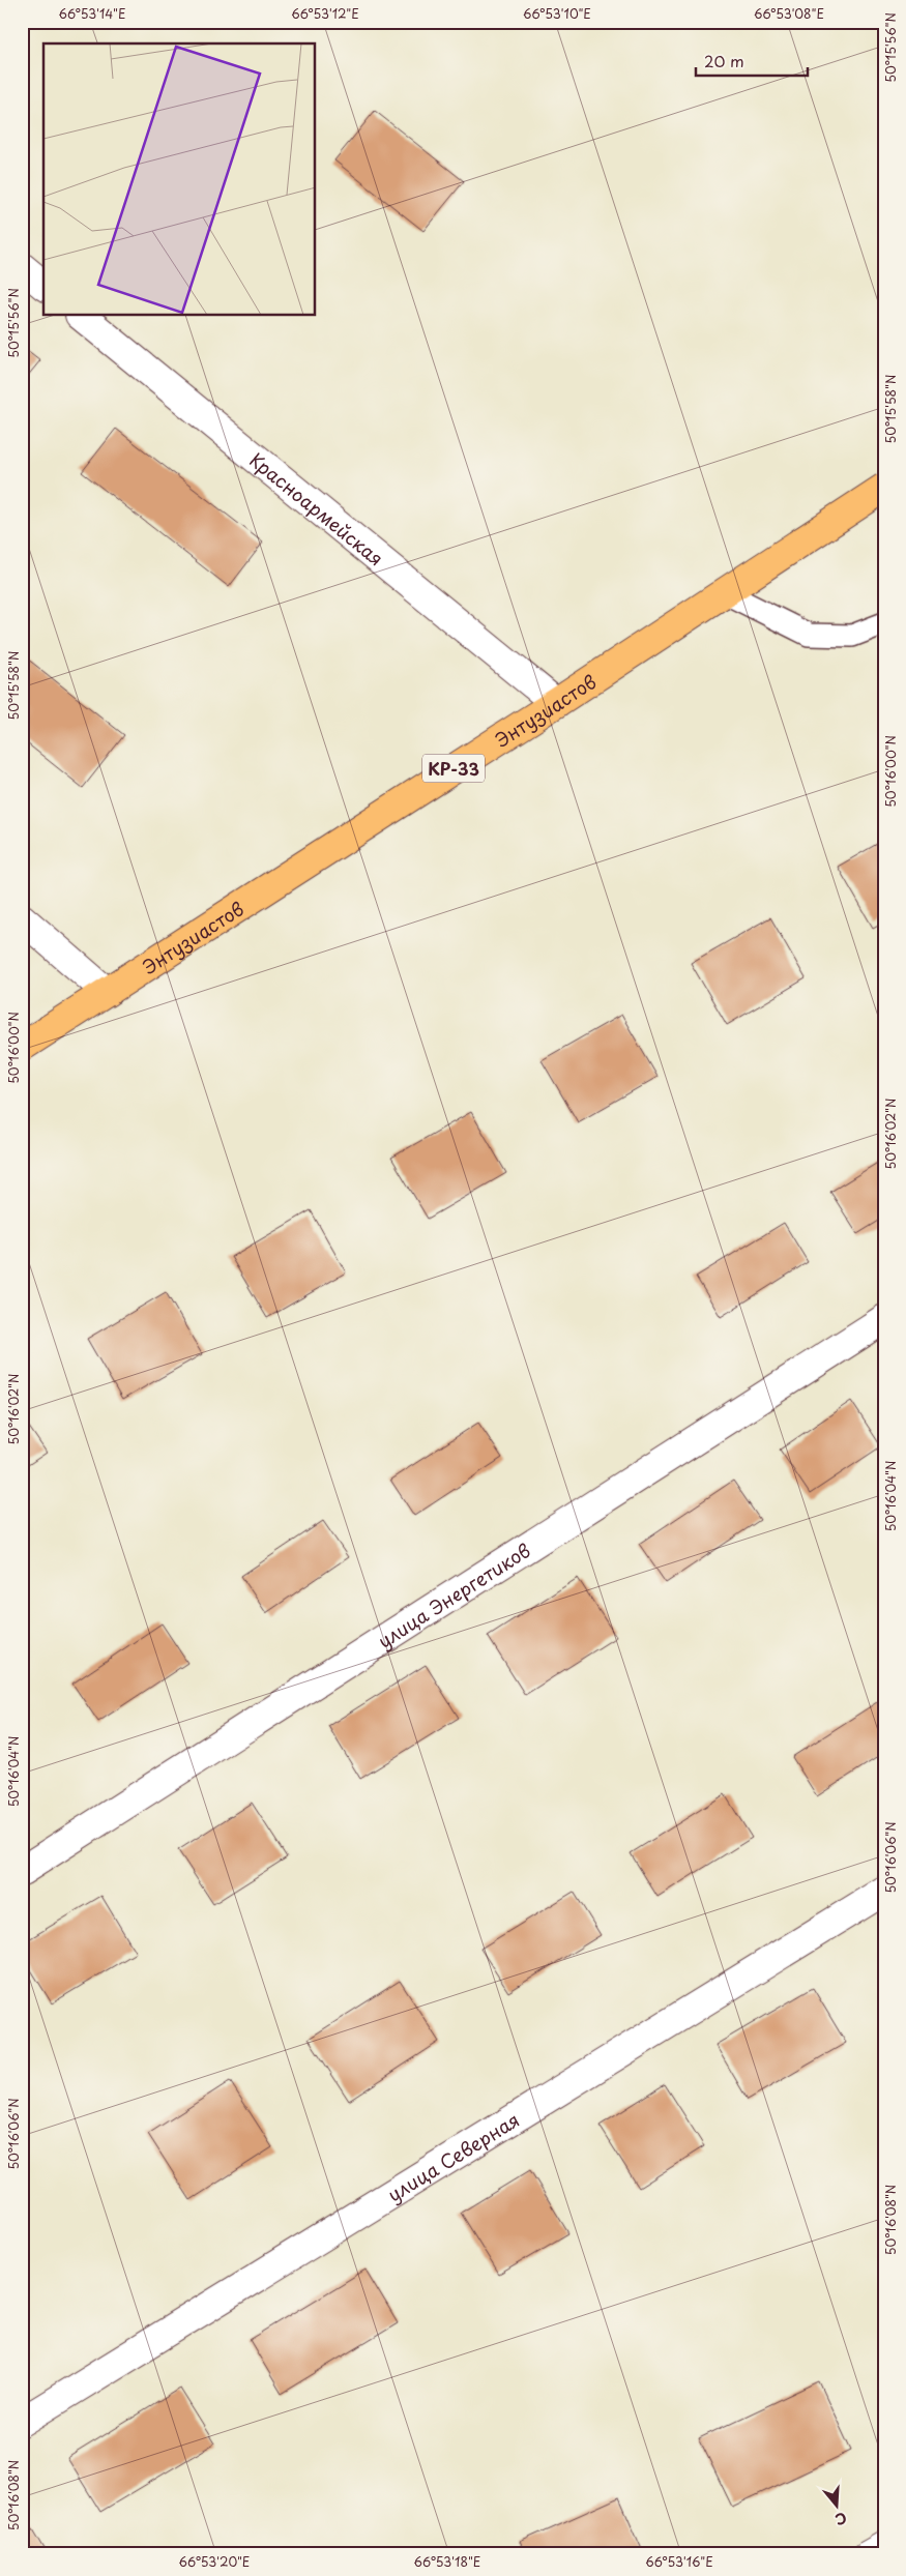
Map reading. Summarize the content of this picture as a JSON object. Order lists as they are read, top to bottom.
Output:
{
  "streets": {
    "main road": ["Энтузиастов", "KP-33"],
    "street": ["Красноармейская", "улица Энергетиков", "улица Северная"]
  },
  "crossings": [
    ["Красноармейская", "Энтузиастов"]
  ],
  "scale_bar": "20 m",
  "north": "bottom",
  "coordinates": [
    "66°53'14\"E",
    "66°53'12\"E",
    "66°53'10\"E",
    "66°53'08\"E",
    "50°15'56\"N",
    "50°15'58\"N",
    "50°16'00\"N",
    "50°16'02\"N",
    "50°16'04\"N",
    "50°16'06\"N",
    "50°16'08\"N",
    "66°53'20\"E",
    "66°53'18\"E",
    "66°53'16\"E"
  ]
}
